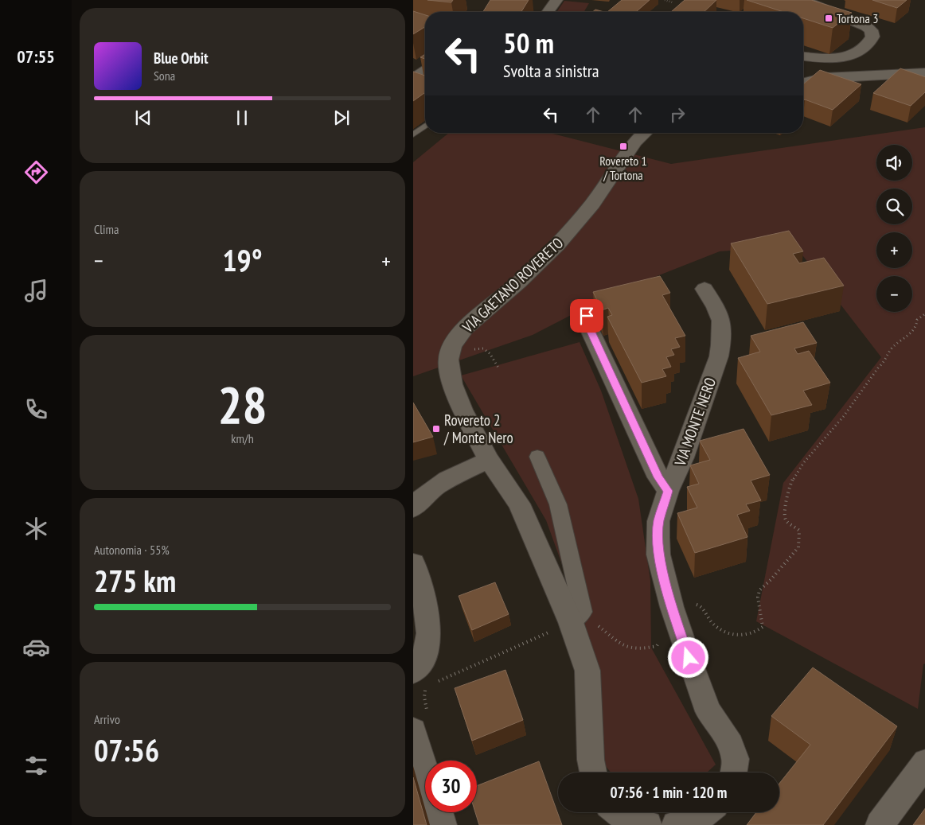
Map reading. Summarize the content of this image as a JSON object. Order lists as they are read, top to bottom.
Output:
{
  "streets": {
    "street": ["VIA GAETANO ROVERETO", "VIA MONTE NERO"]
  },
  "places": {
    "transit": ["Tortona 3", "Rovereto 1 / Tortona", "Rovereto 2 / Monte Nero"]
  },
  "page": {
    "tabs": "07:55",
    "turn": ["50 m", "Svolta a sinistra"],
    "song": ["Blue Orbit", "Sona"],
    "map_buttons": ["+", "−"],
    "tile": [
      "Clima",
      ["28", "km/h"],
      ["Autonomia · 55%", "275 km"],
      ["Arrivo", "07:56"]
    ],
    "heat": ["−", "19°", "+"],
    "limit": "30",
    "trip": "07:56 · 1 min · 120 m"
  }
}
